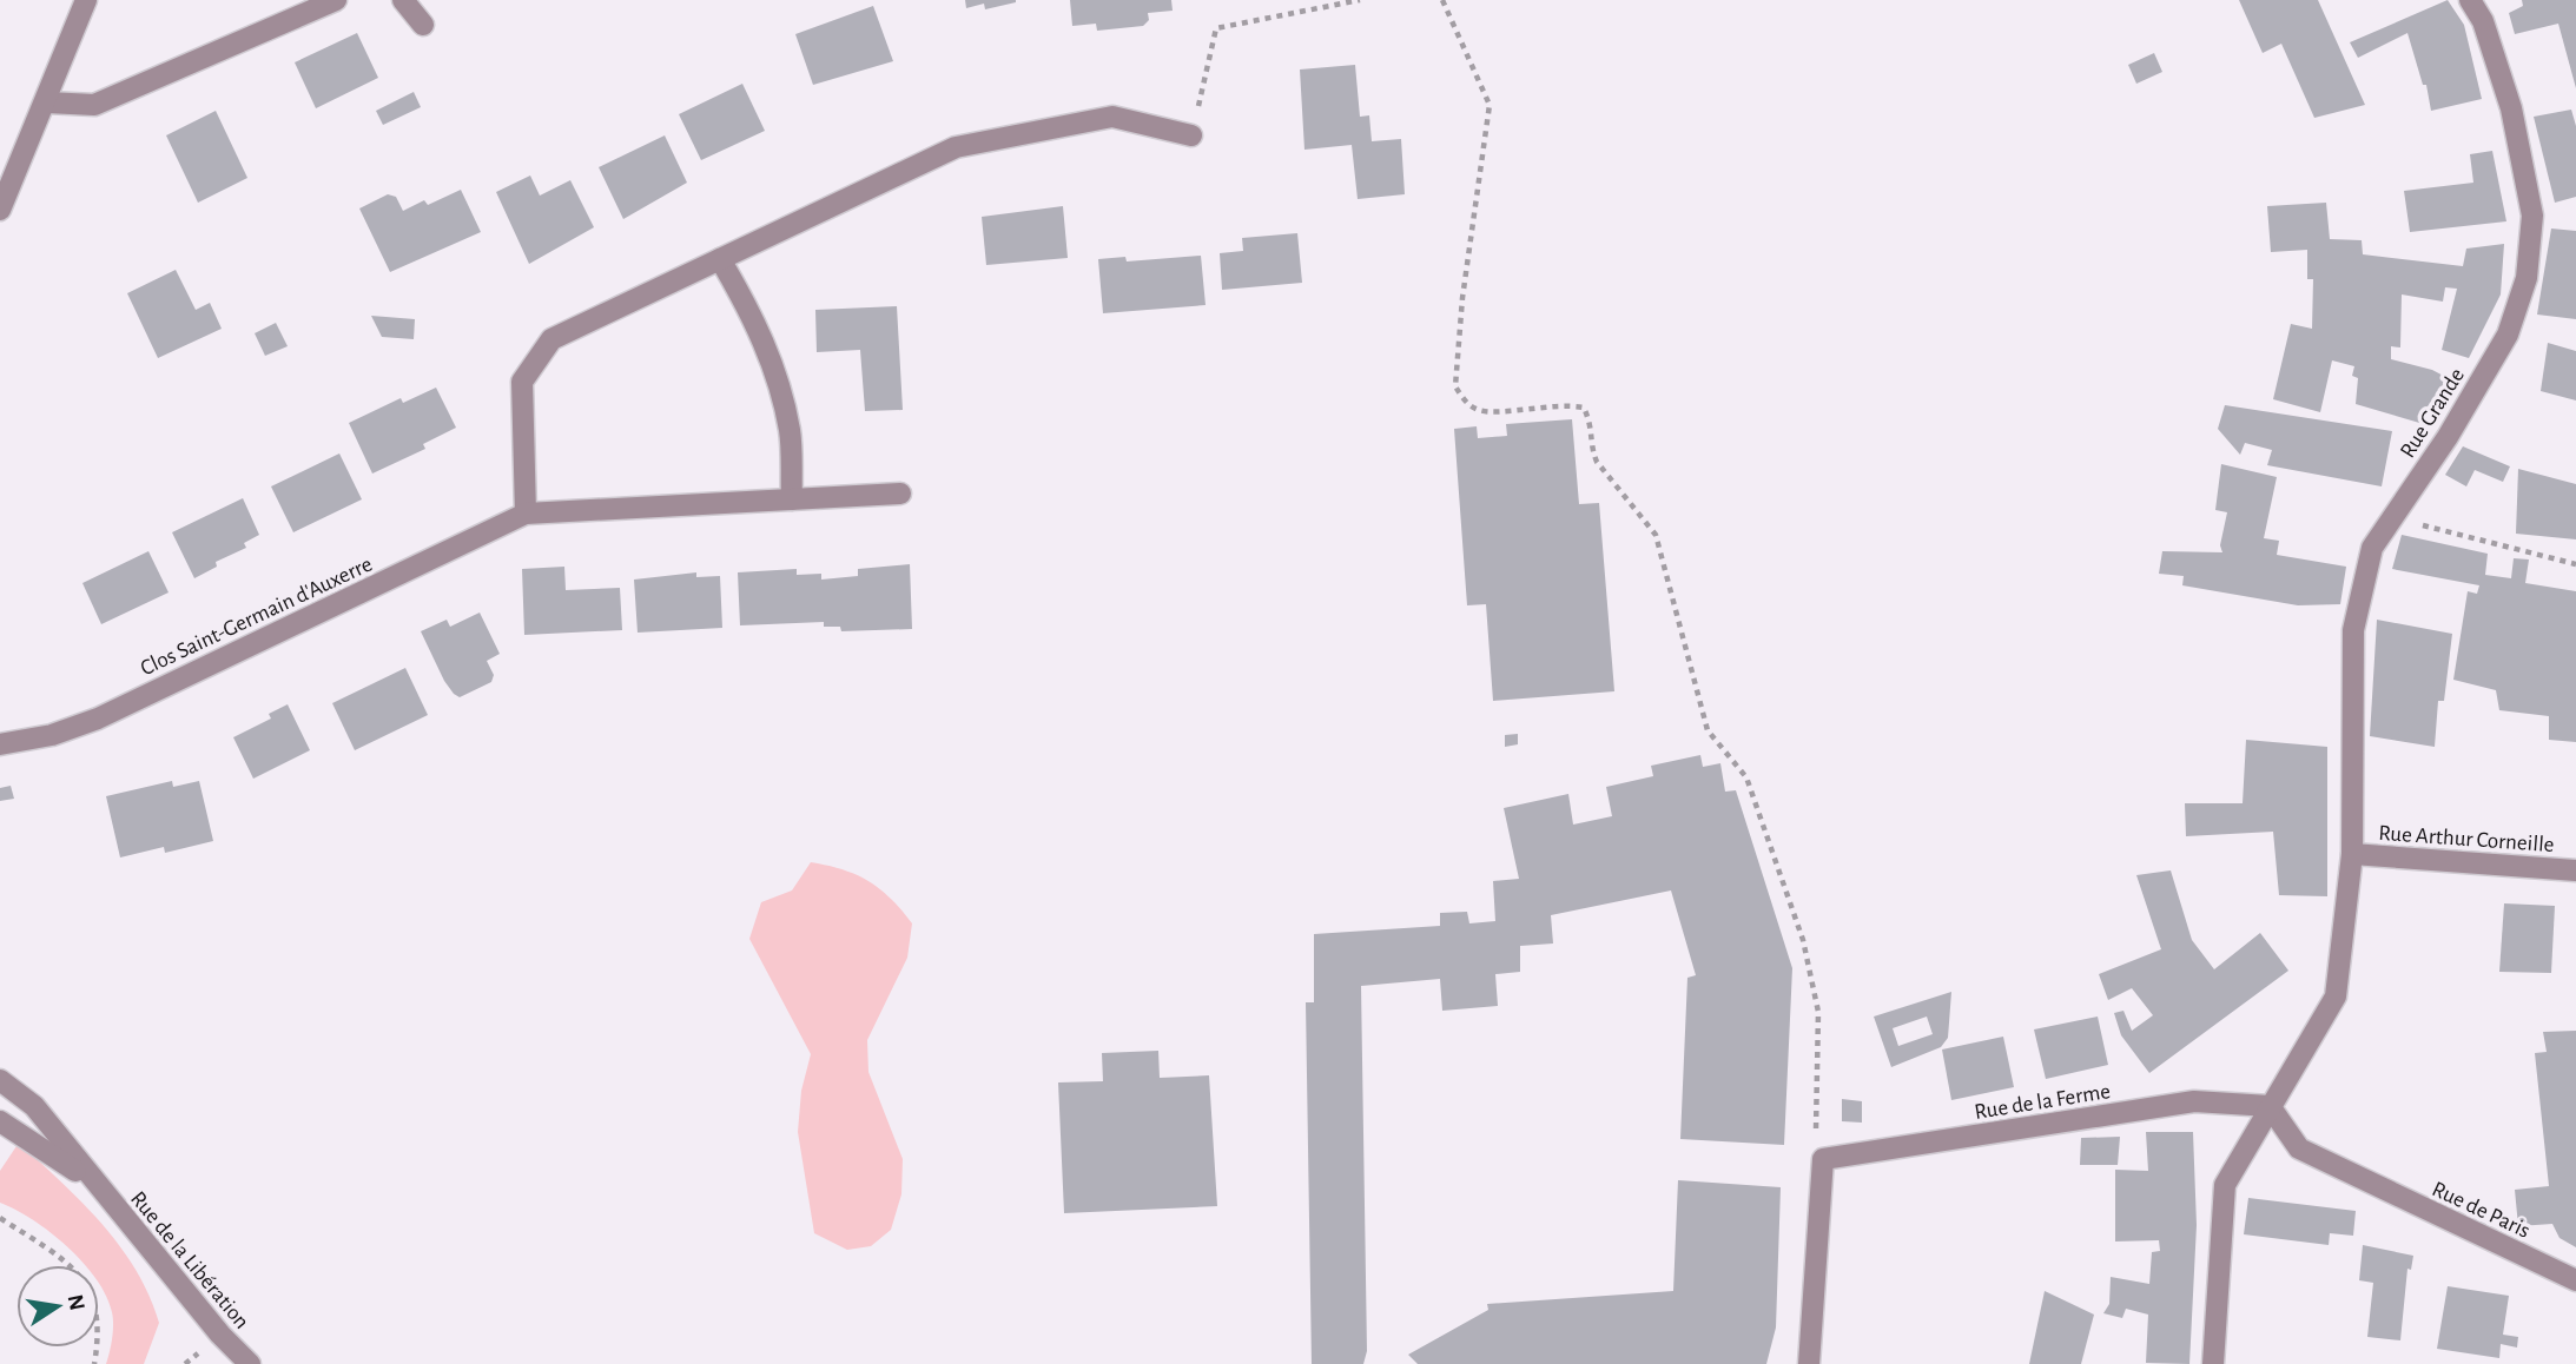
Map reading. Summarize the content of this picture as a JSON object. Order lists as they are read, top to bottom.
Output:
{
  "streets": {
    "street": [
      "Rue Grande",
      "Clos Saint-Germain d'Auxerre",
      "Rue Arthur Corneille",
      "Rue de la Ferme",
      "Rue de Paris",
      "Rue de la Libération"
    ]
  },
  "crossings": [
    ["Rue Grande", "Rue Arthur Corneille"],
    ["Rue Grande", "Rue de la Ferme"],
    ["Rue Grande", "Rue de Paris"],
    ["Rue de la Ferme", "Rue de Paris"]
  ],
  "north": "right"
}
